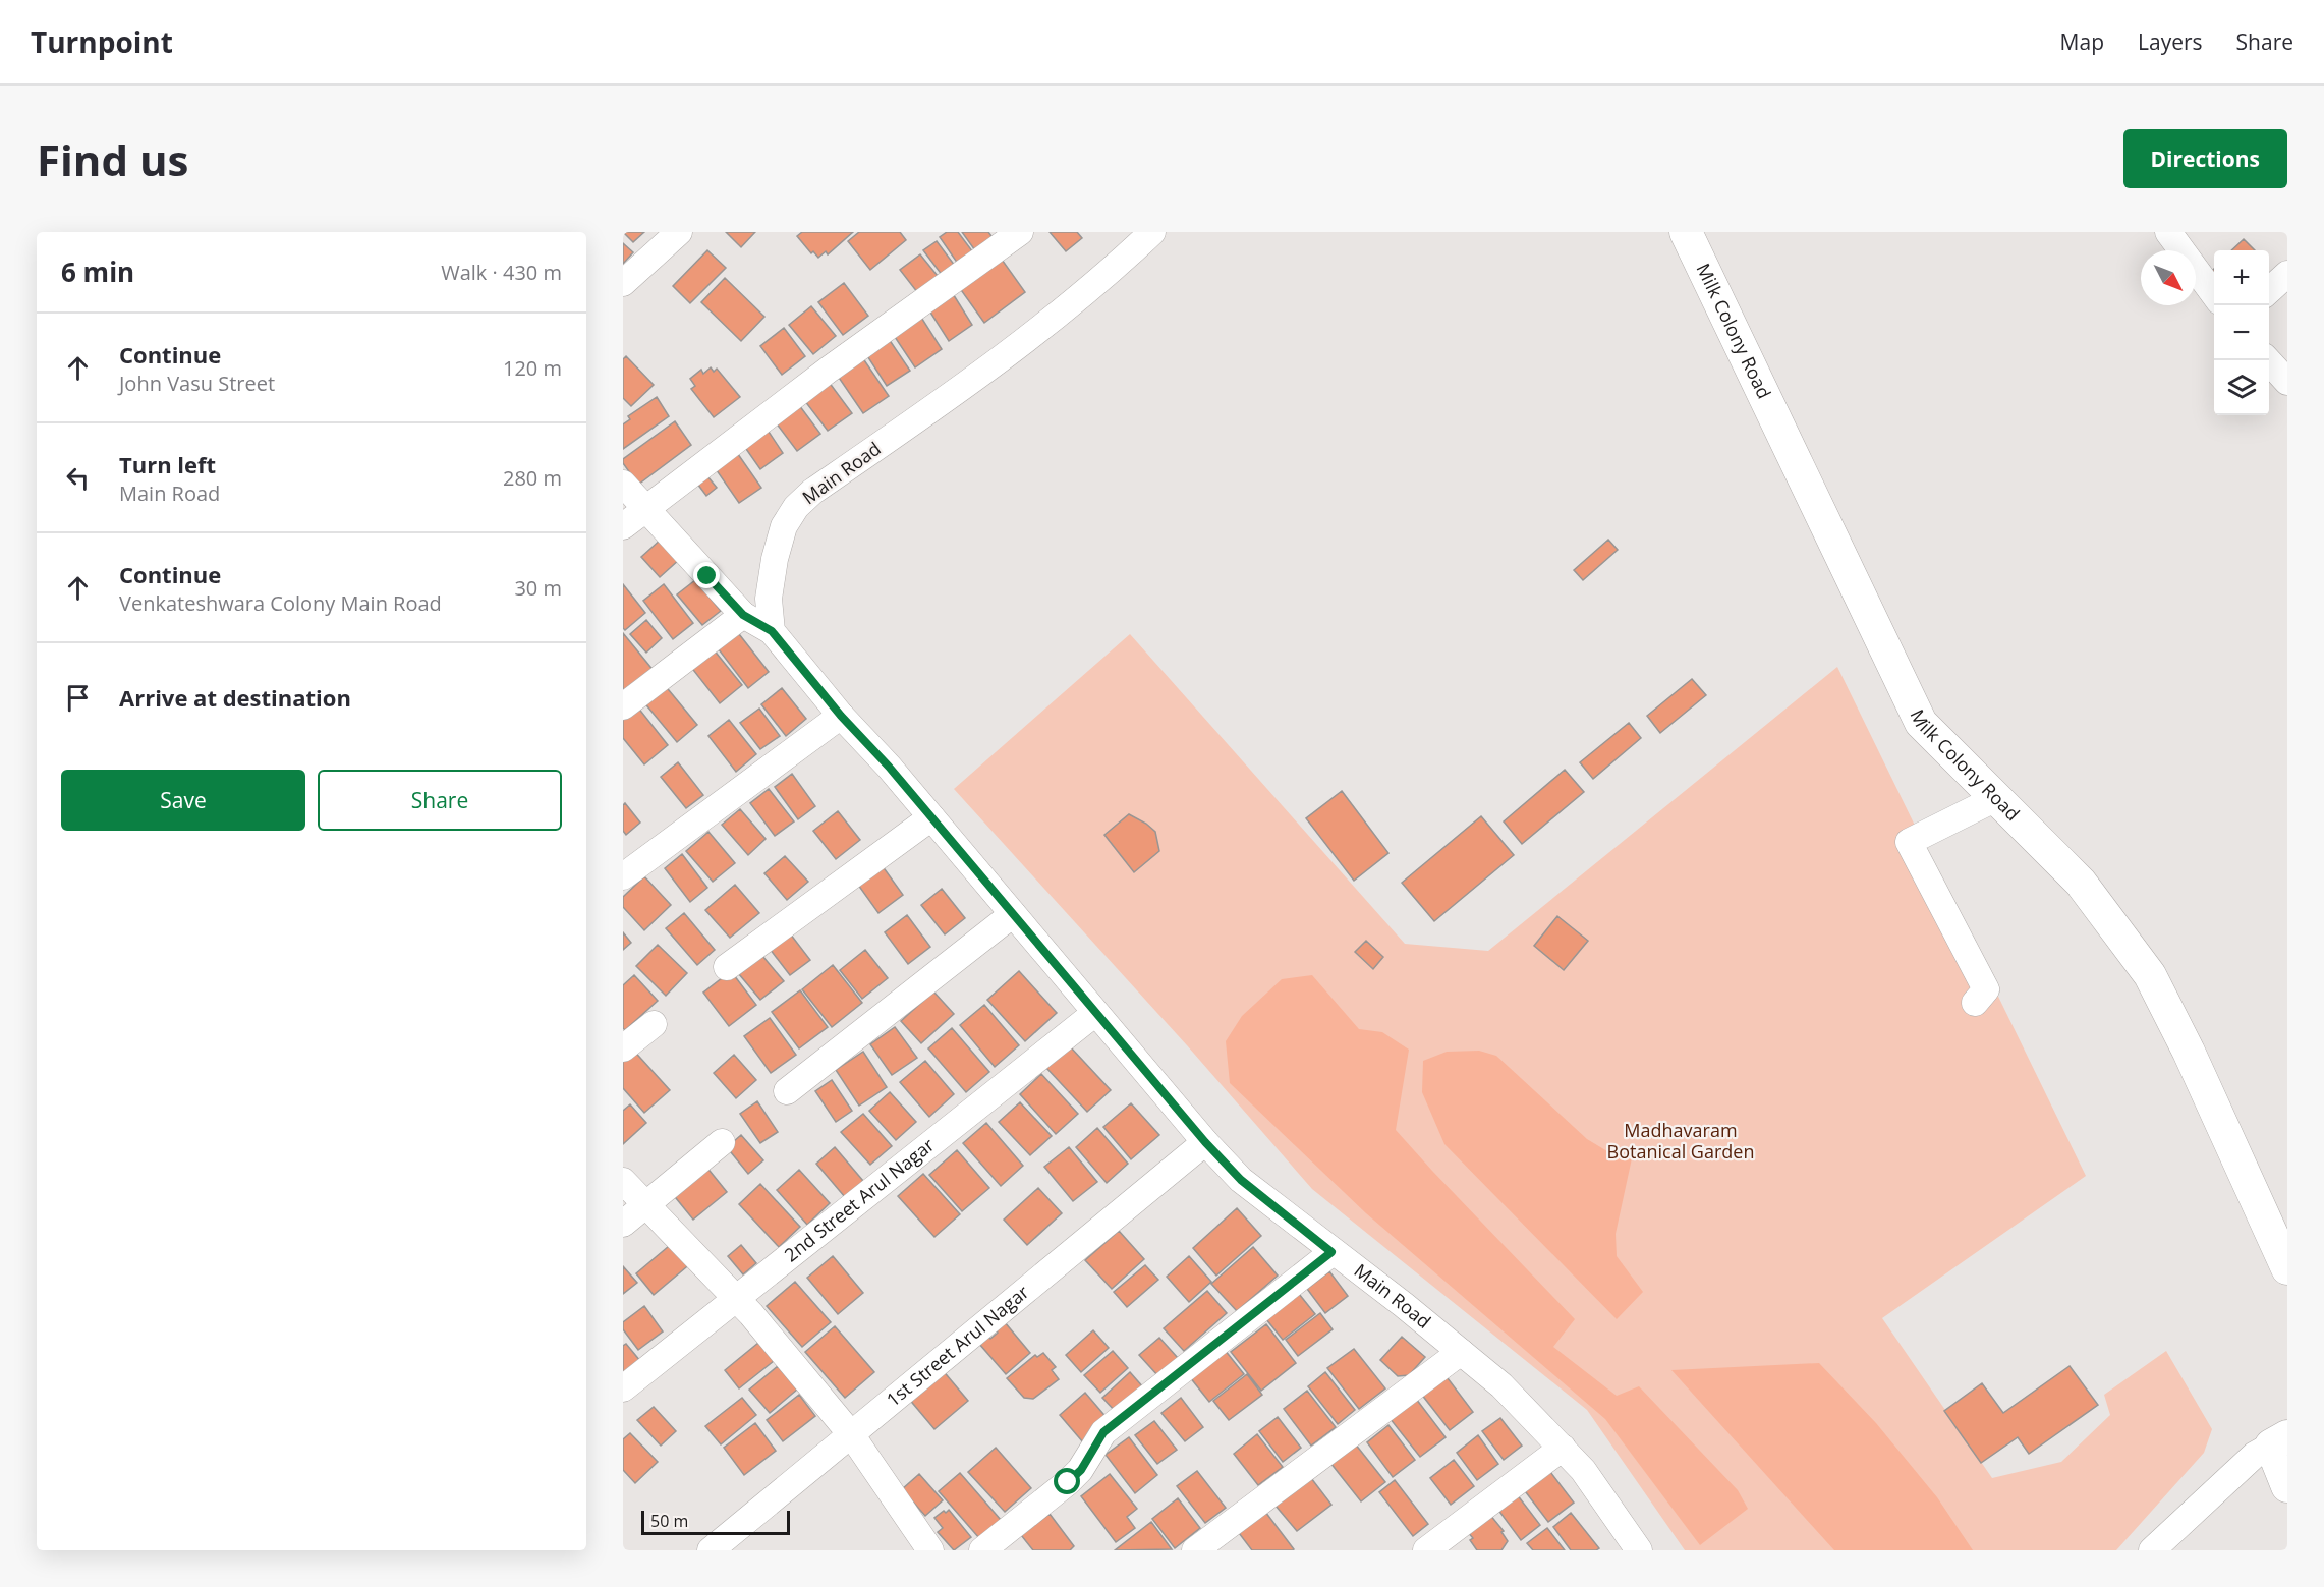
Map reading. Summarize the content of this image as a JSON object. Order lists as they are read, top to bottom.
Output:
{
  "streets": {
    "main road": ["Milk Colony Road"],
    "street": ["Main Road", "2nd Street Arul Nagar", "1st Street Arul Nagar"]
  },
  "crossings": [
    ["Main Road", "2nd Street Arul Nagar"],
    ["Main Road", "1st Street Arul Nagar"]
  ],
  "parks": ["Madhavaram Botanical Garden"],
  "scale_bar": "50 m",
  "north": "bottom right",
  "page": {
    "header": "Turnpoint",
    "nav": ["Map", "Layers", "Share"],
    "buttons": [
      "Directions",
      ["Save", "Share"]
    ],
    "title": "Find us",
    "heading": ["6 min", "Walk · 430 m"],
    "map_buttons": ["+", "−"],
    "list": [
      ["Continue", "John Vasu Street", "120 m"],
      ["Turn left", "Main Road", "280 m"],
      ["Continue", "Venkateshwara Colony Main Road", "30 m"],
      "Arrive at destination"
    ],
    "scale": "50 m"
  }
}
